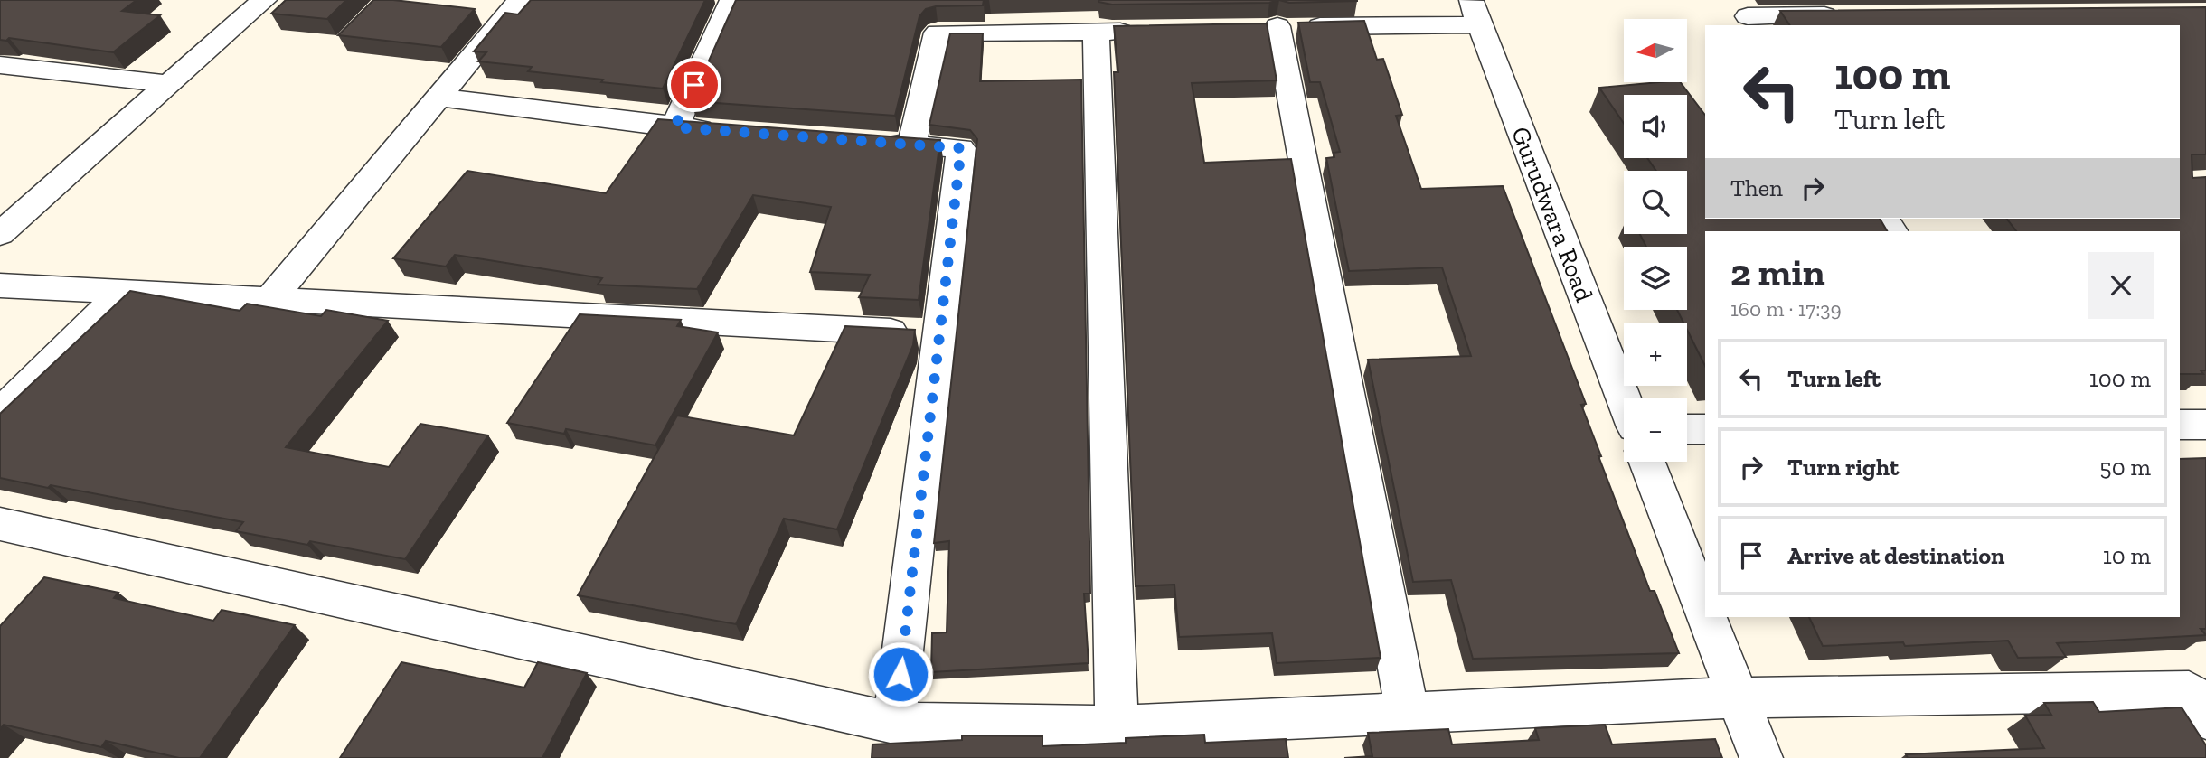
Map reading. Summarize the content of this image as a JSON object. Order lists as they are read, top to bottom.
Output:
{
  "streets": {
    "street": ["Gurudwara Road"]
  },
  "north": "left",
  "page": {
    "map_buttons": ["+", "−"],
    "turn": ["100 m", "Turn left"],
    "then": "Then",
    "heading": ["2 min", "160 m · 17:39"],
    "list": [
      {
        "name": "Turn left",
        "value": "100 m"
      },
      {
        "name": "Turn right",
        "value": "50 m"
      },
      {
        "name": "Arrive at destination",
        "value": "10 m"
      }
    ]
  }
}
